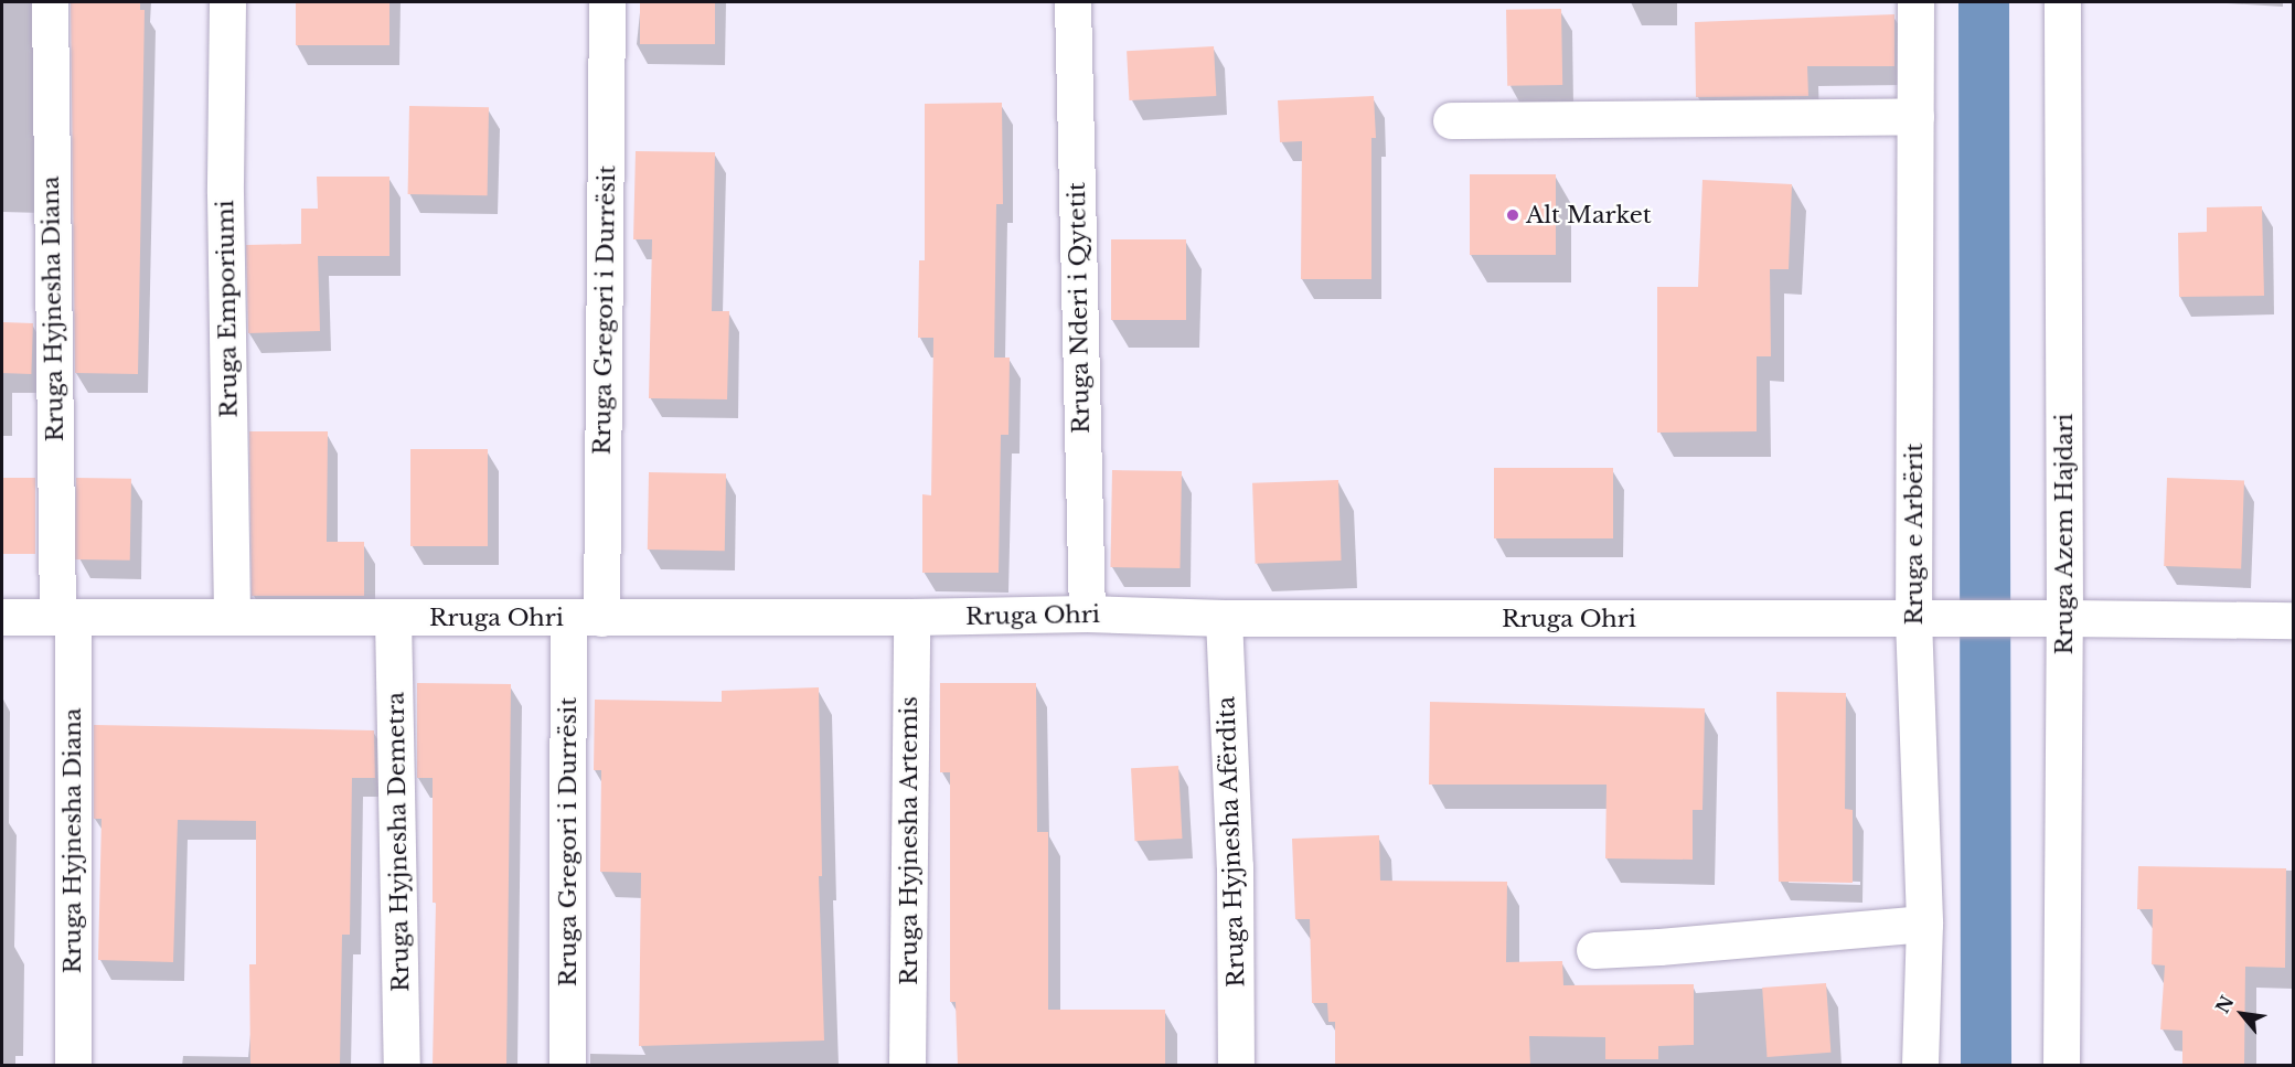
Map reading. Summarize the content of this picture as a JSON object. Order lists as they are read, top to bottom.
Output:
{
  "streets": {
    "street": [
      "Rruga Nderi i Qytetit",
      "Rruga Hyjnesha Diana",
      "Rruga Emporiumi",
      "Rruga Gregori i Durrësit",
      "Rruga e Arbërit",
      "Rruga Azem Hajdari",
      "Rruga Ohri",
      "Rruga Hyjnesha Artemis",
      "Rruga Hyjnesha Demetra",
      "Rruga Hyjnesha Afërdita"
    ]
  },
  "crossings": [
    ["Rruga Nderi i Qytetit", "Rruga Ohri"],
    ["Rruga Hyjnesha Diana", "Rruga Ohri"],
    ["Rruga Emporiumi", "Rruga Ohri"],
    ["Rruga Gregori i Durrësit", "Rruga Ohri"],
    ["Rruga e Arbërit", "Rruga Ohri"],
    ["Rruga Azem Hajdari", "Rruga Ohri"],
    ["Rruga Ohri", "Rruga Hyjnesha Artemis"],
    ["Rruga Ohri", "Rruga Hyjnesha Demetra"],
    ["Rruga Ohri", "Rruga Hyjnesha Afërdita"]
  ],
  "places": ["Alt Market"],
  "north": "top left"
}
